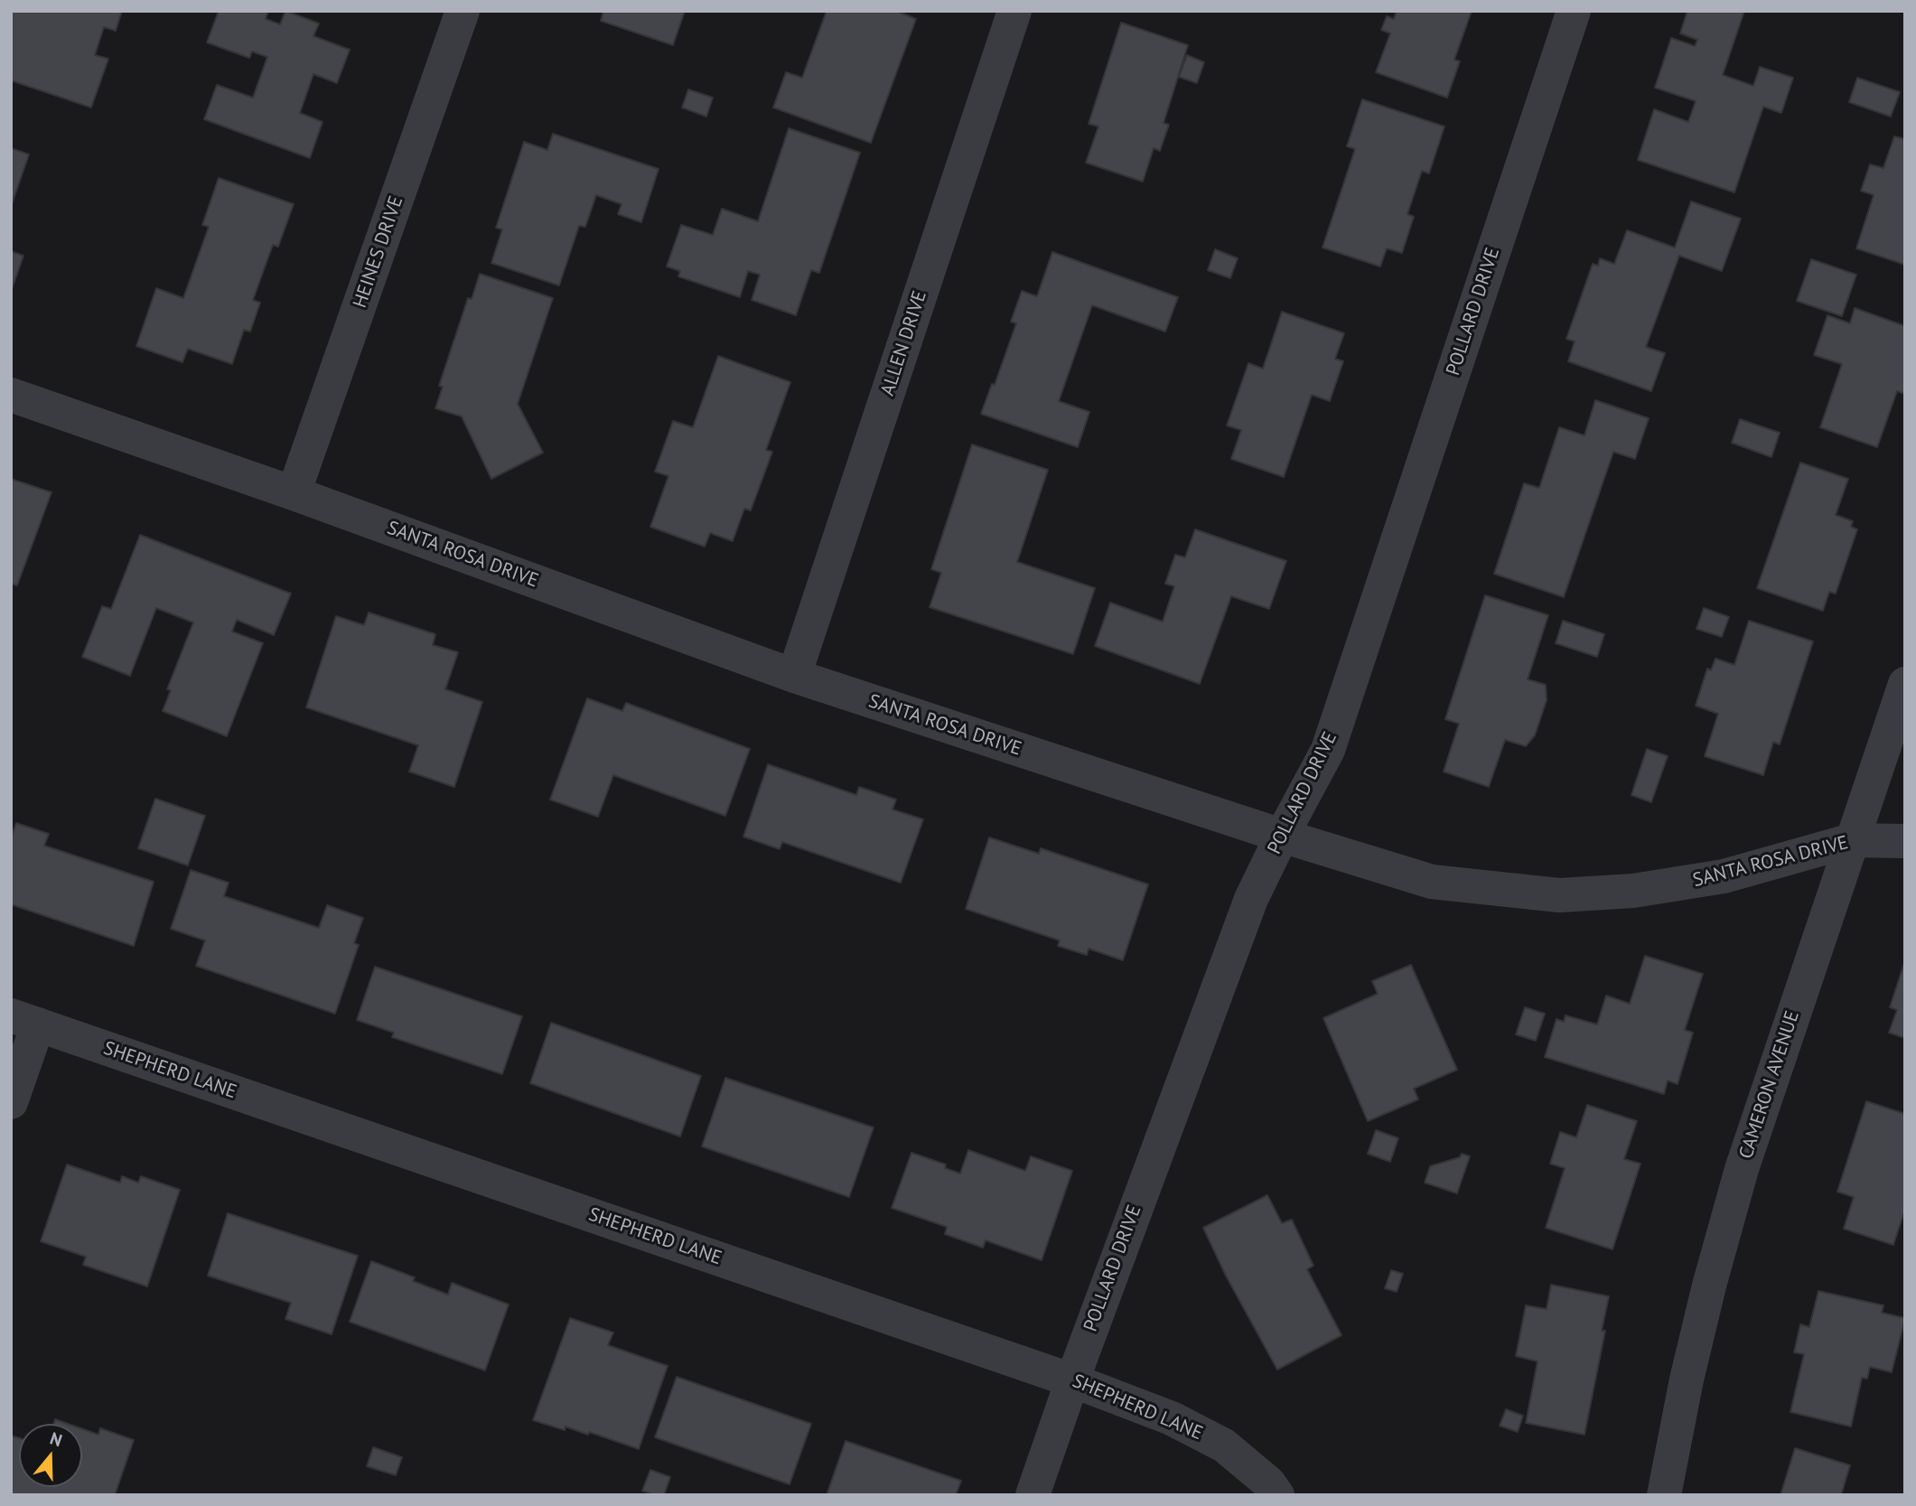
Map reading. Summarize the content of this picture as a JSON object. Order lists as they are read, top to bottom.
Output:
{
  "streets": {
    "street": [
      "HEINES DRIVE",
      "POLLARD DRIVE",
      "ALLEN DRIVE",
      "SANTA ROSA DRIVE",
      "SHEPHERD LANE",
      "CAMERON AVENUE"
    ]
  },
  "crossings": [
    ["HEINES DRIVE", "SANTA ROSA DRIVE"],
    ["POLLARD DRIVE", "SANTA ROSA DRIVE"],
    ["POLLARD DRIVE", "SHEPHERD LANE"],
    ["ALLEN DRIVE", "SANTA ROSA DRIVE"],
    ["SANTA ROSA DRIVE", "CAMERON AVENUE"]
  ],
  "north": "top"
}
